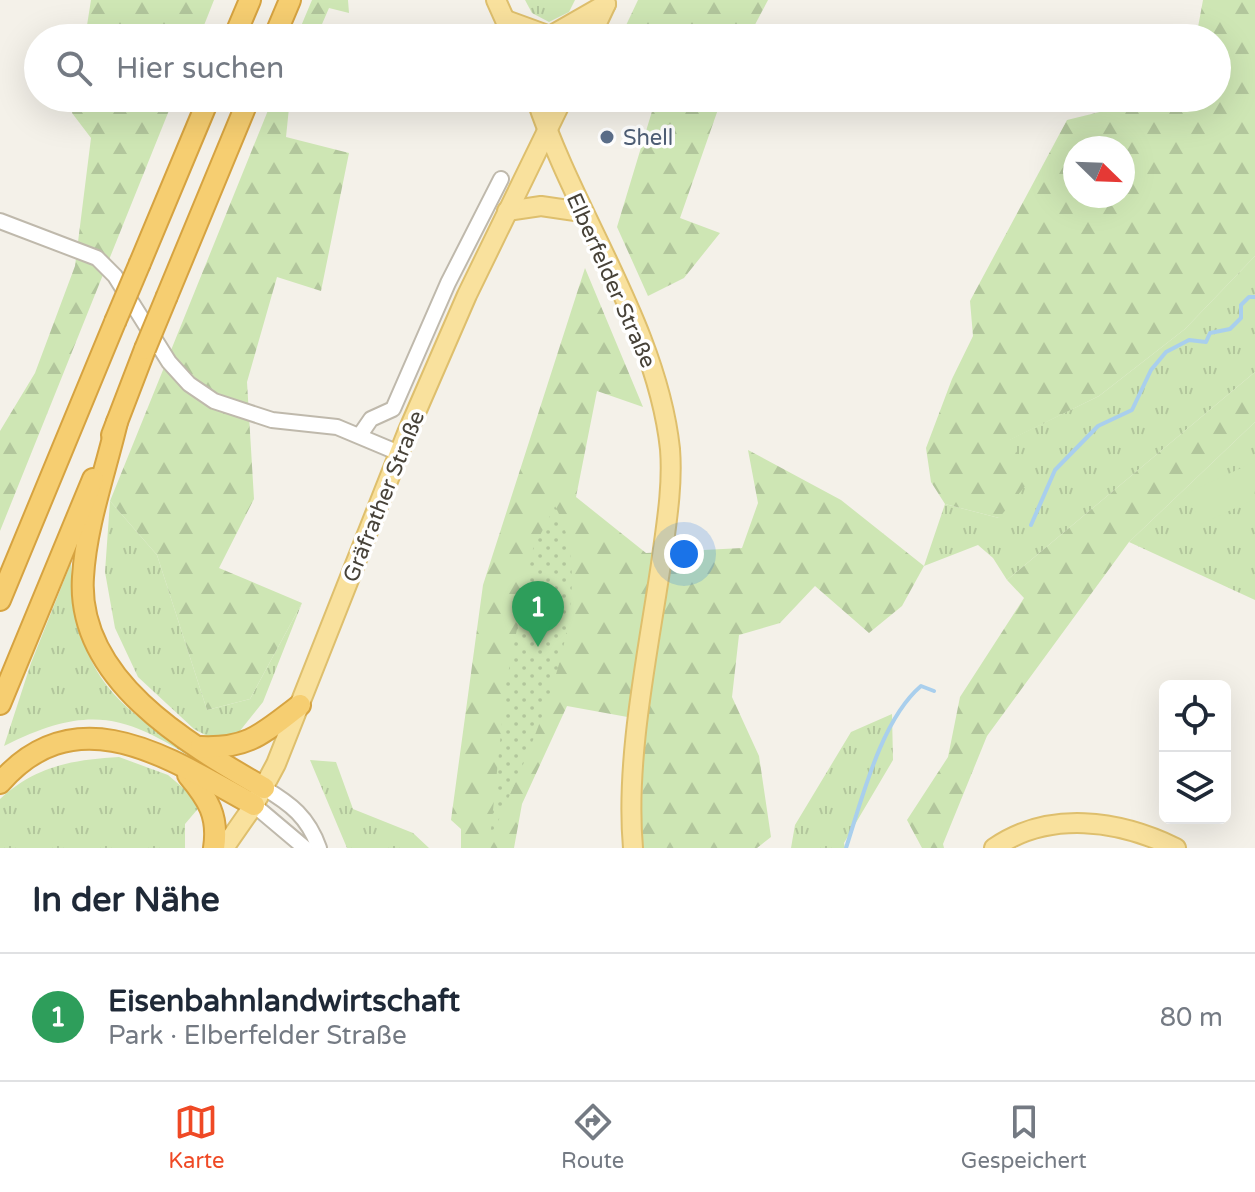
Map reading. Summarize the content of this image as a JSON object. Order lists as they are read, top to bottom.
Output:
{
  "streets": {
    "main road": ["Elberfelder Straße", "Gräfrather Straße"]
  },
  "crossings": [
    ["Elberfelder Straße", "Gräfrather Straße"]
  ],
  "places": ["Shell"],
  "north": "bottom right",
  "page": {
    "search": "Hier suchen",
    "pins": "1",
    "heading": "In der Nähe",
    "list": [
      {
        "mark": "1",
        "name": "Eisenbahnlandwirtschaft",
        "note": "Park · Elberfelder Straße",
        "value": "80 m"
      }
    ],
    "nav": ["Karte", "Route", "Gespeichert"]
  }
}
